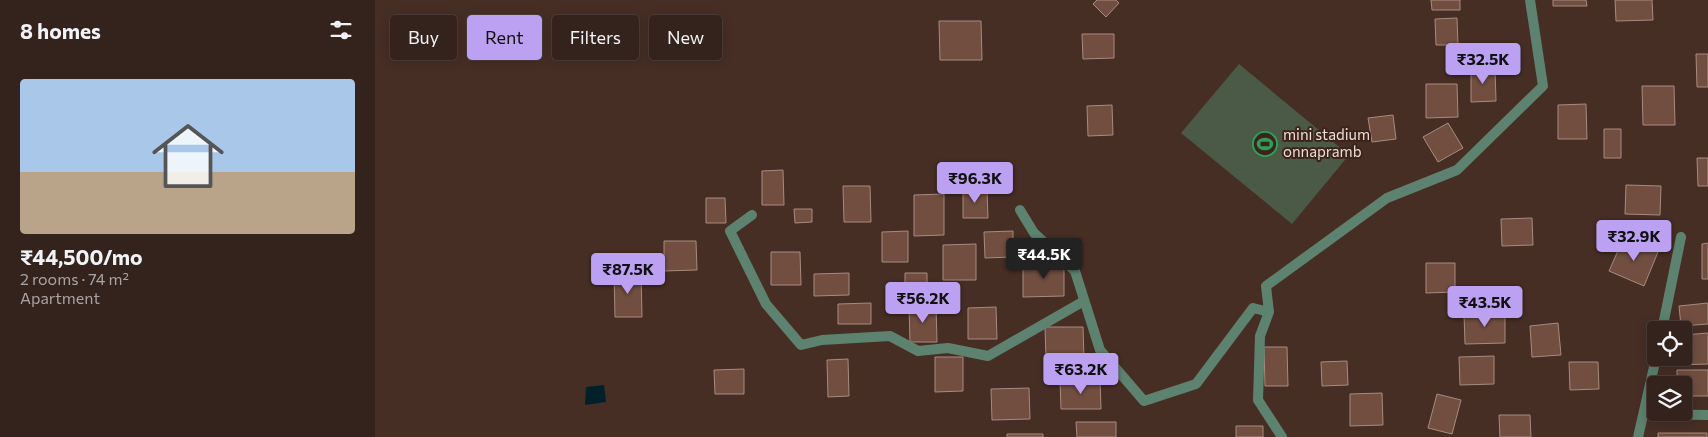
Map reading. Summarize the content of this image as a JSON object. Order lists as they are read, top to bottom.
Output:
{
  "places": {
    "sports": ["mini stadium onnapramb"]
  },
  "page": {
    "heading": "8 homes",
    "chip": [
      "Buy",
      "Rent",
      "Filters",
      "New"
    ],
    "price": [
      "₹32.5K",
      "₹96.3K",
      "₹32.9K",
      "₹44.5K",
      "₹87.5K",
      "₹56.2K",
      "₹43.5K",
      "₹63.2K"
    ],
    "list": [
      {
        "name": "₹44,500/mo",
        "note": "2 rooms · 74 m² · Apartment"
      }
    ]
  }
}
